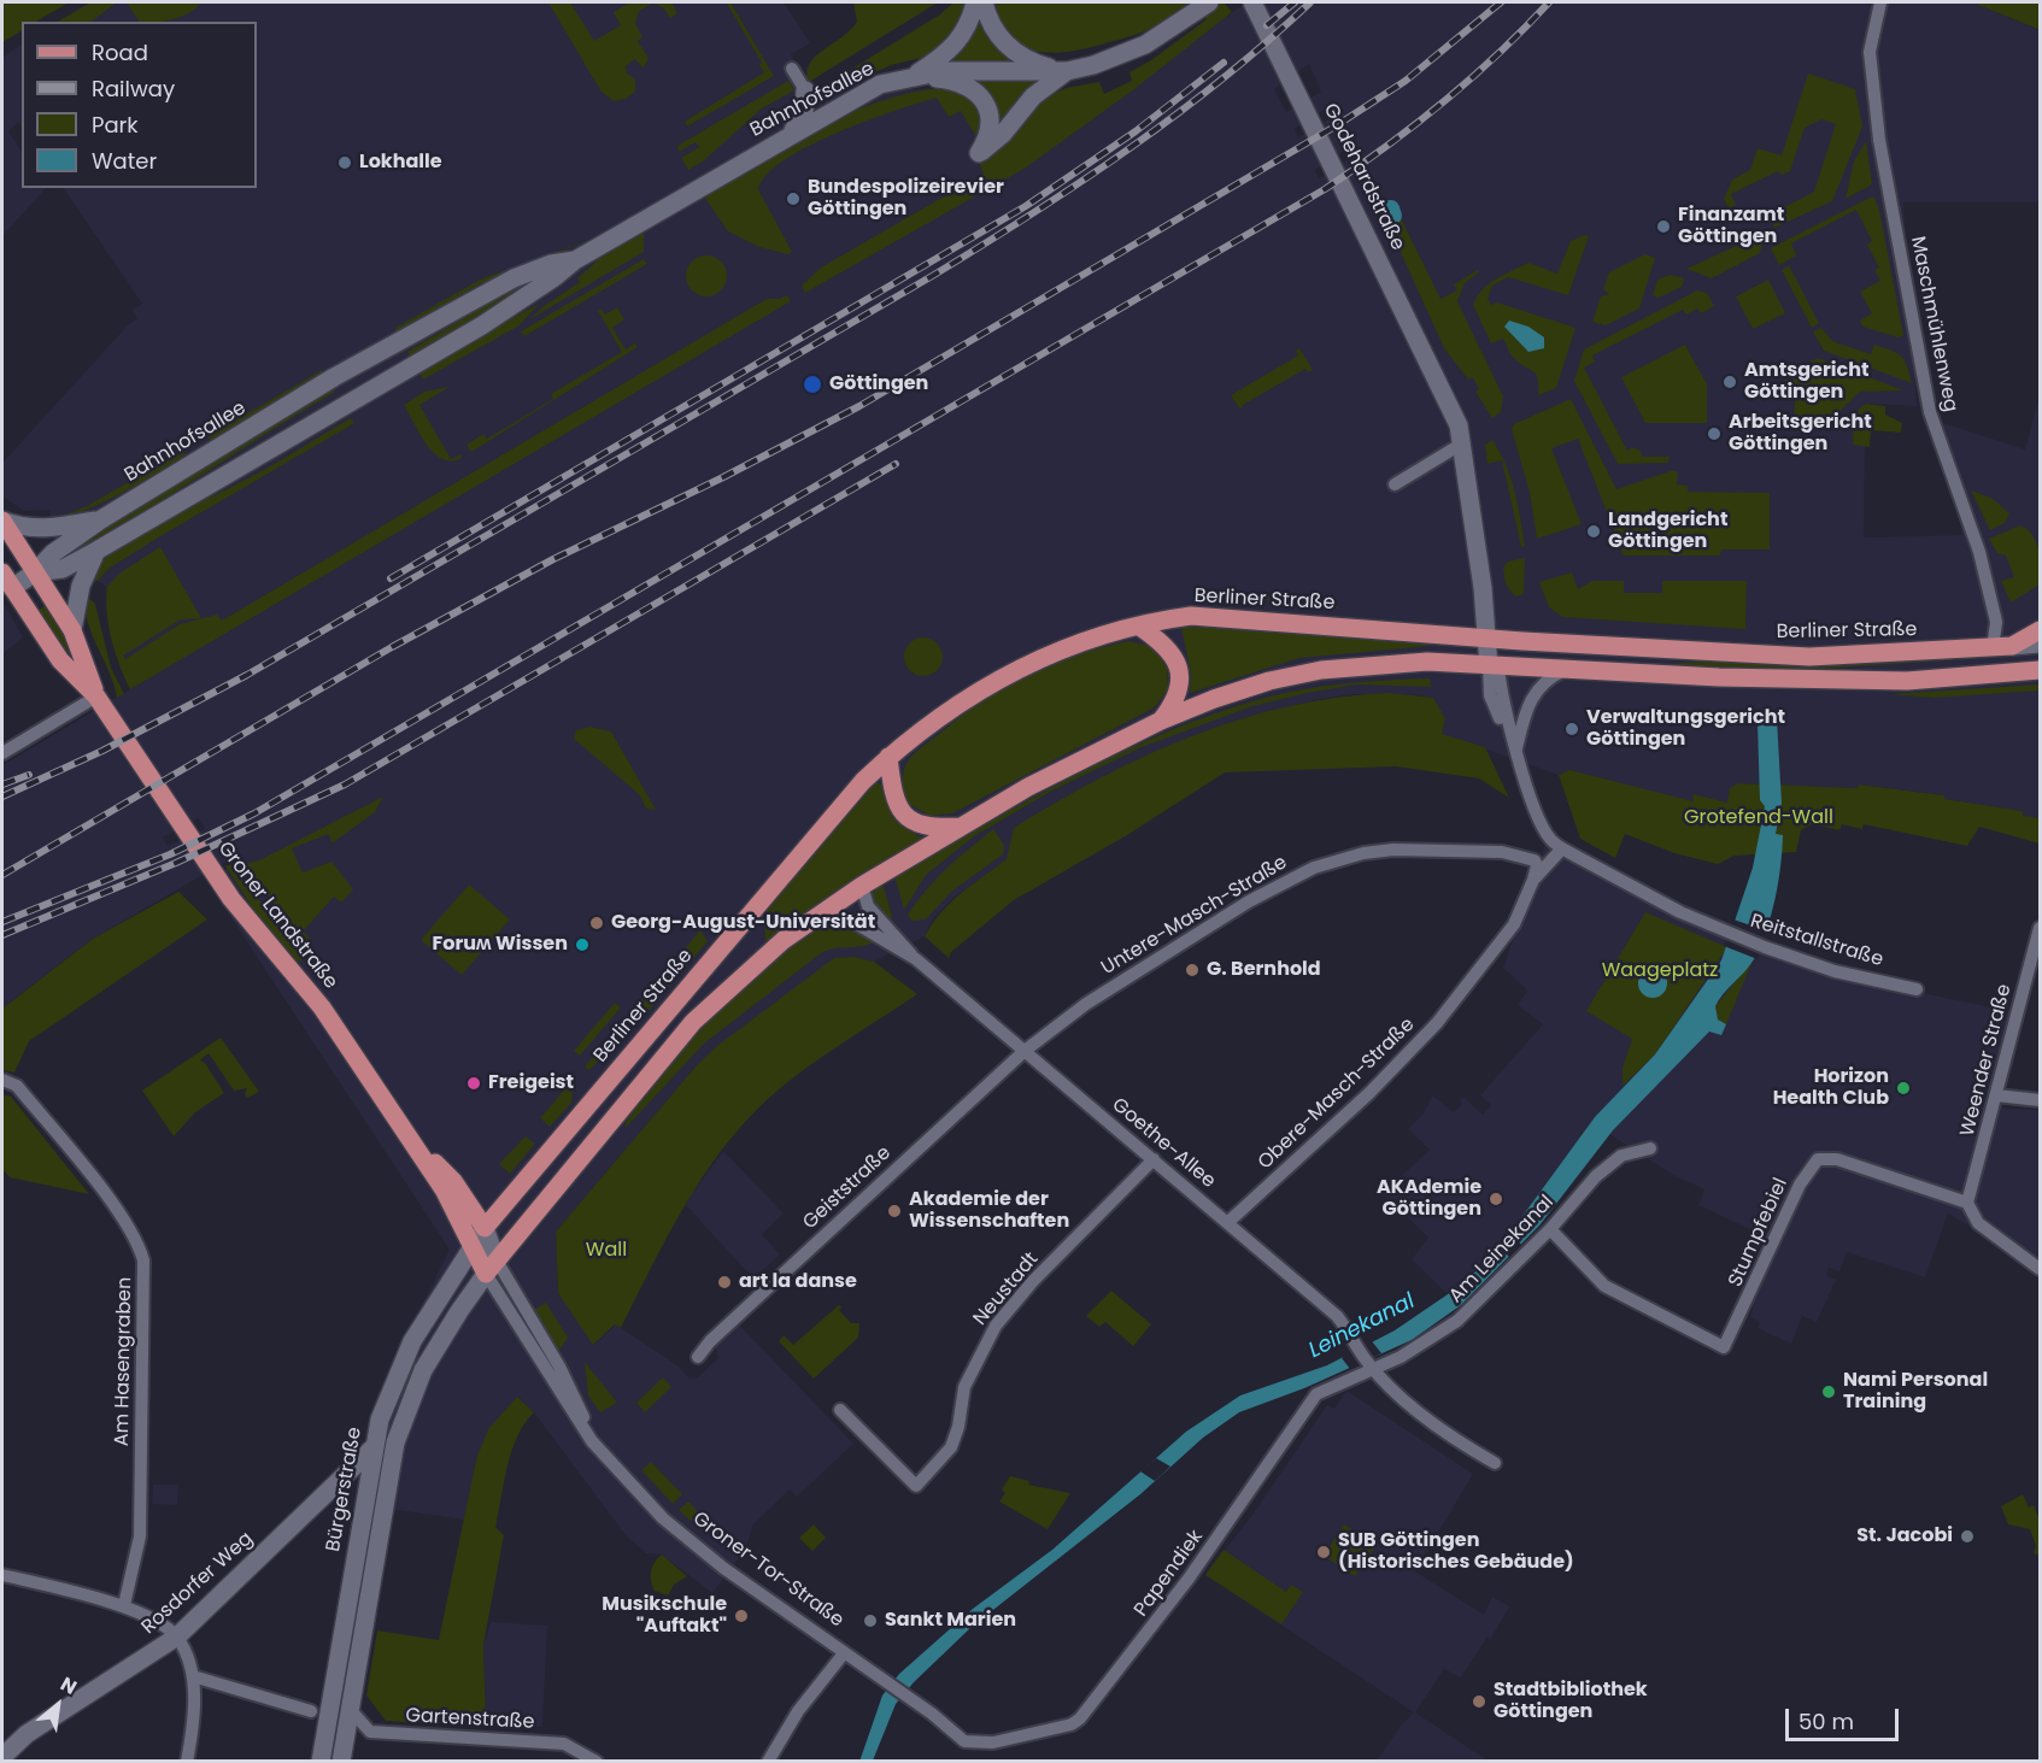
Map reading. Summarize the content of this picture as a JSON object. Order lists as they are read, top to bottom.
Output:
{
  "streets": {
    "main road": [
      "Bahnhofsallee",
      "Godehardstraße",
      "Berliner Straße",
      "Groner Landstraße",
      "Bürgerstraße",
      "Groner-Tor-Straße",
      "Rosdorfer Weg"
    ],
    "street": [
      "Maschmühlenweg",
      "Untere-Masch-Straße",
      "Reitstallstraße",
      "Weender Straße",
      "Obere-Masch-Straße",
      "Goethe-Allee",
      "Geiststraße",
      "Stumpfebiel",
      "Am Leinekanal",
      "Neustadt",
      "Am Hasengraben",
      "Papendiek",
      "Gartenstraße"
    ]
  },
  "crossings": [
    ["Bahnhofsallee", "Groner Landstraße"],
    ["Godehardstraße", "Berliner Straße"],
    ["Maschmühlenweg", "Berliner Straße"],
    ["Berliner Straße", "Groner Landstraße"],
    ["Berliner Straße", "Bürgerstraße"],
    ["Berliner Straße", "Groner-Tor-Straße"],
    ["Groner Landstraße", "Bürgerstraße"],
    ["Groner Landstraße", "Groner-Tor-Straße"],
    ["Untere-Masch-Straße", "Obere-Masch-Straße"],
    ["Untere-Masch-Straße", "Goethe-Allee"],
    ["Untere-Masch-Straße", "Geiststraße"],
    ["Reitstallstraße", "Obere-Masch-Straße"],
    ["Weender Straße", "Stumpfebiel"],
    ["Obere-Masch-Straße", "Goethe-Allee"],
    ["Goethe-Allee", "Geiststraße"],
    ["Goethe-Allee", "Am Leinekanal"],
    ["Goethe-Allee", "Neustadt"],
    ["Goethe-Allee", "Papendiek"],
    ["Stumpfebiel", "Am Leinekanal"],
    ["Am Leinekanal", "Papendiek"],
    ["Bürgerstraße", "Groner-Tor-Straße"],
    ["Bürgerstraße", "Rosdorfer Weg"],
    ["Bürgerstraße", "Gartenstraße"],
    ["Groner-Tor-Straße", "Papendiek"]
  ],
  "water": ["Leinekanal"],
  "parks": ["Grotefend-Wall", "Waageplatz", "Wall"],
  "places": [
    "Lokhalle",
    "Bundespolizeirevier Göttingen",
    "Finanzamt Göttingen",
    "Amtsgericht Göttingen",
    "Göttingen",
    "Arbeitsgericht Göttingen",
    "Landgericht Göttingen",
    "Verwaltungsgericht Göttingen",
    "Georg-August-Universität",
    "Foruʍ Wissen",
    "G. Bernhold",
    "Freigeist",
    "Horizon Health Club",
    "AKAdemie Göttingen",
    "Akademie der Wissenschaften",
    "art la danse",
    "Nami Personal Training",
    "St. Jacobi",
    "SUB Göttingen (Historisches Gebäude)",
    "Musikschule \"Auftakt\"",
    "Sankt Marien",
    "Stadtbibliothek Göttingen"
  ],
  "legend": [
    "Road",
    "Railway",
    "Park",
    "Water"
  ],
  "scale_bar": "50 m",
  "north": "top right"
}
